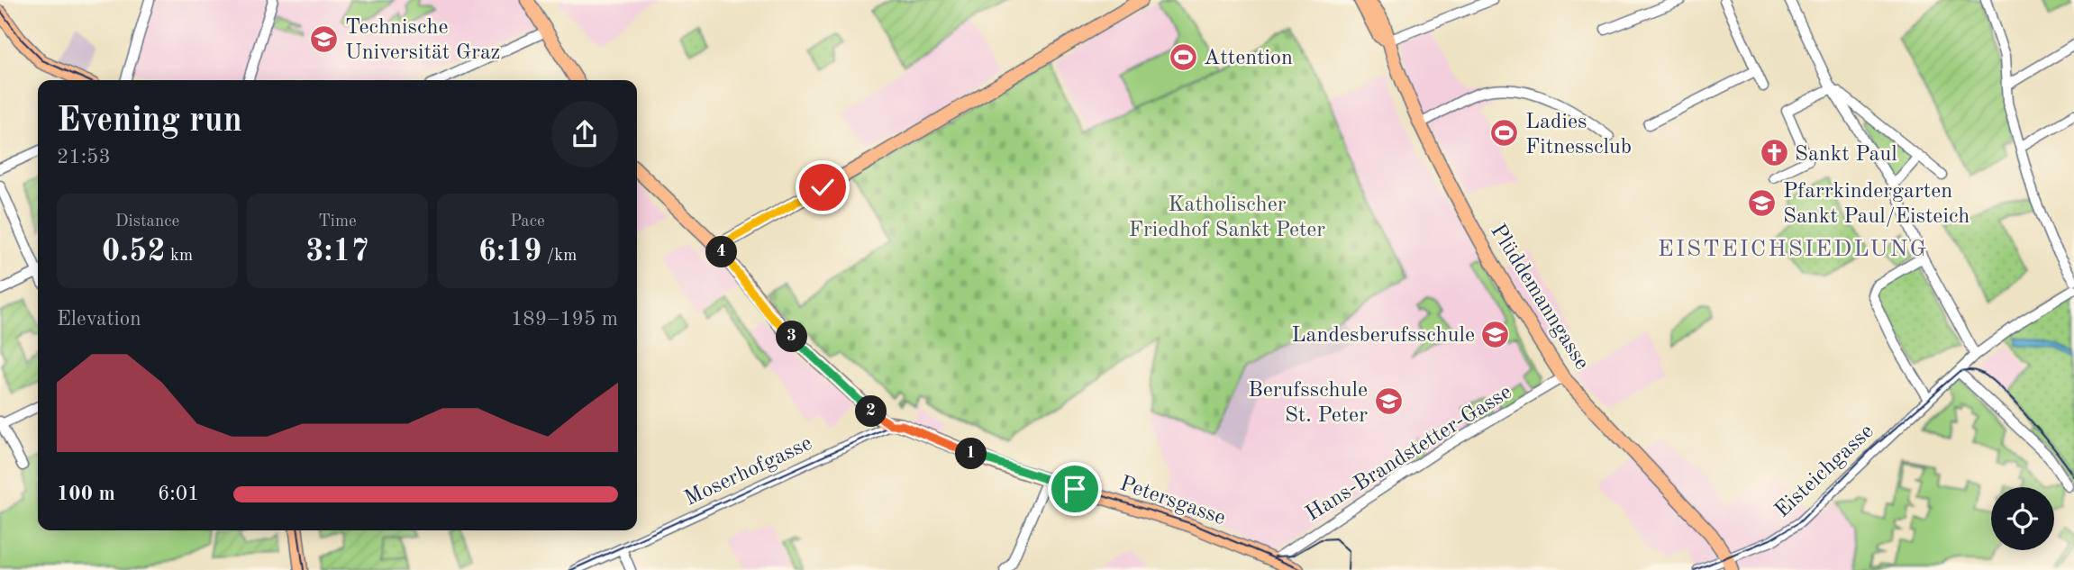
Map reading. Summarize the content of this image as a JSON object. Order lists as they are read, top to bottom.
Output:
{
  "streets": {
    "main road": ["Plüddemanngasse", "Petersgasse"],
    "street": ["Hans-Brandstetter-Gasse", "Moserhofgasse", "Eisteichgasse"]
  },
  "crossings": [
    ["Plüddemanngasse", "Hans-Brandstetter-Gasse"],
    ["Plüddemanngasse", "Eisteichgasse"],
    ["Hans-Brandstetter-Gasse", "Petersgasse"],
    ["Moserhofgasse", "Petersgasse"]
  ],
  "districts": ["EISTEICHSIEDLUNG"],
  "parks": ["Katholischer Friedhof Sankt Peter"],
  "places": {
    "school or university": [
      "Technische Universität Graz",
      "Pfarrkindergarten Sankt Paul/Eisteich",
      "Landesberufsschule",
      "Berufsschule St. Peter"
    ],
    "sports": ["Attention", "Ladies Fitnessclub"],
    "church": ["Sankt Paul"]
  },
  "page": {
    "heading": ["Evening run", "21:53"],
    "stats": [
      ["Distance", "0.52 km"],
      ["Time", "3:17"],
      ["Pace", "6:19 /km"]
    ],
    "pins": [
      "4",
      "3",
      "2",
      "1"
    ],
    "chart": ["Elevation", "189–195 m"],
    "list": [
      {
        "name": "100 m",
        "note": "6:01"
      }
    ]
  }
}
